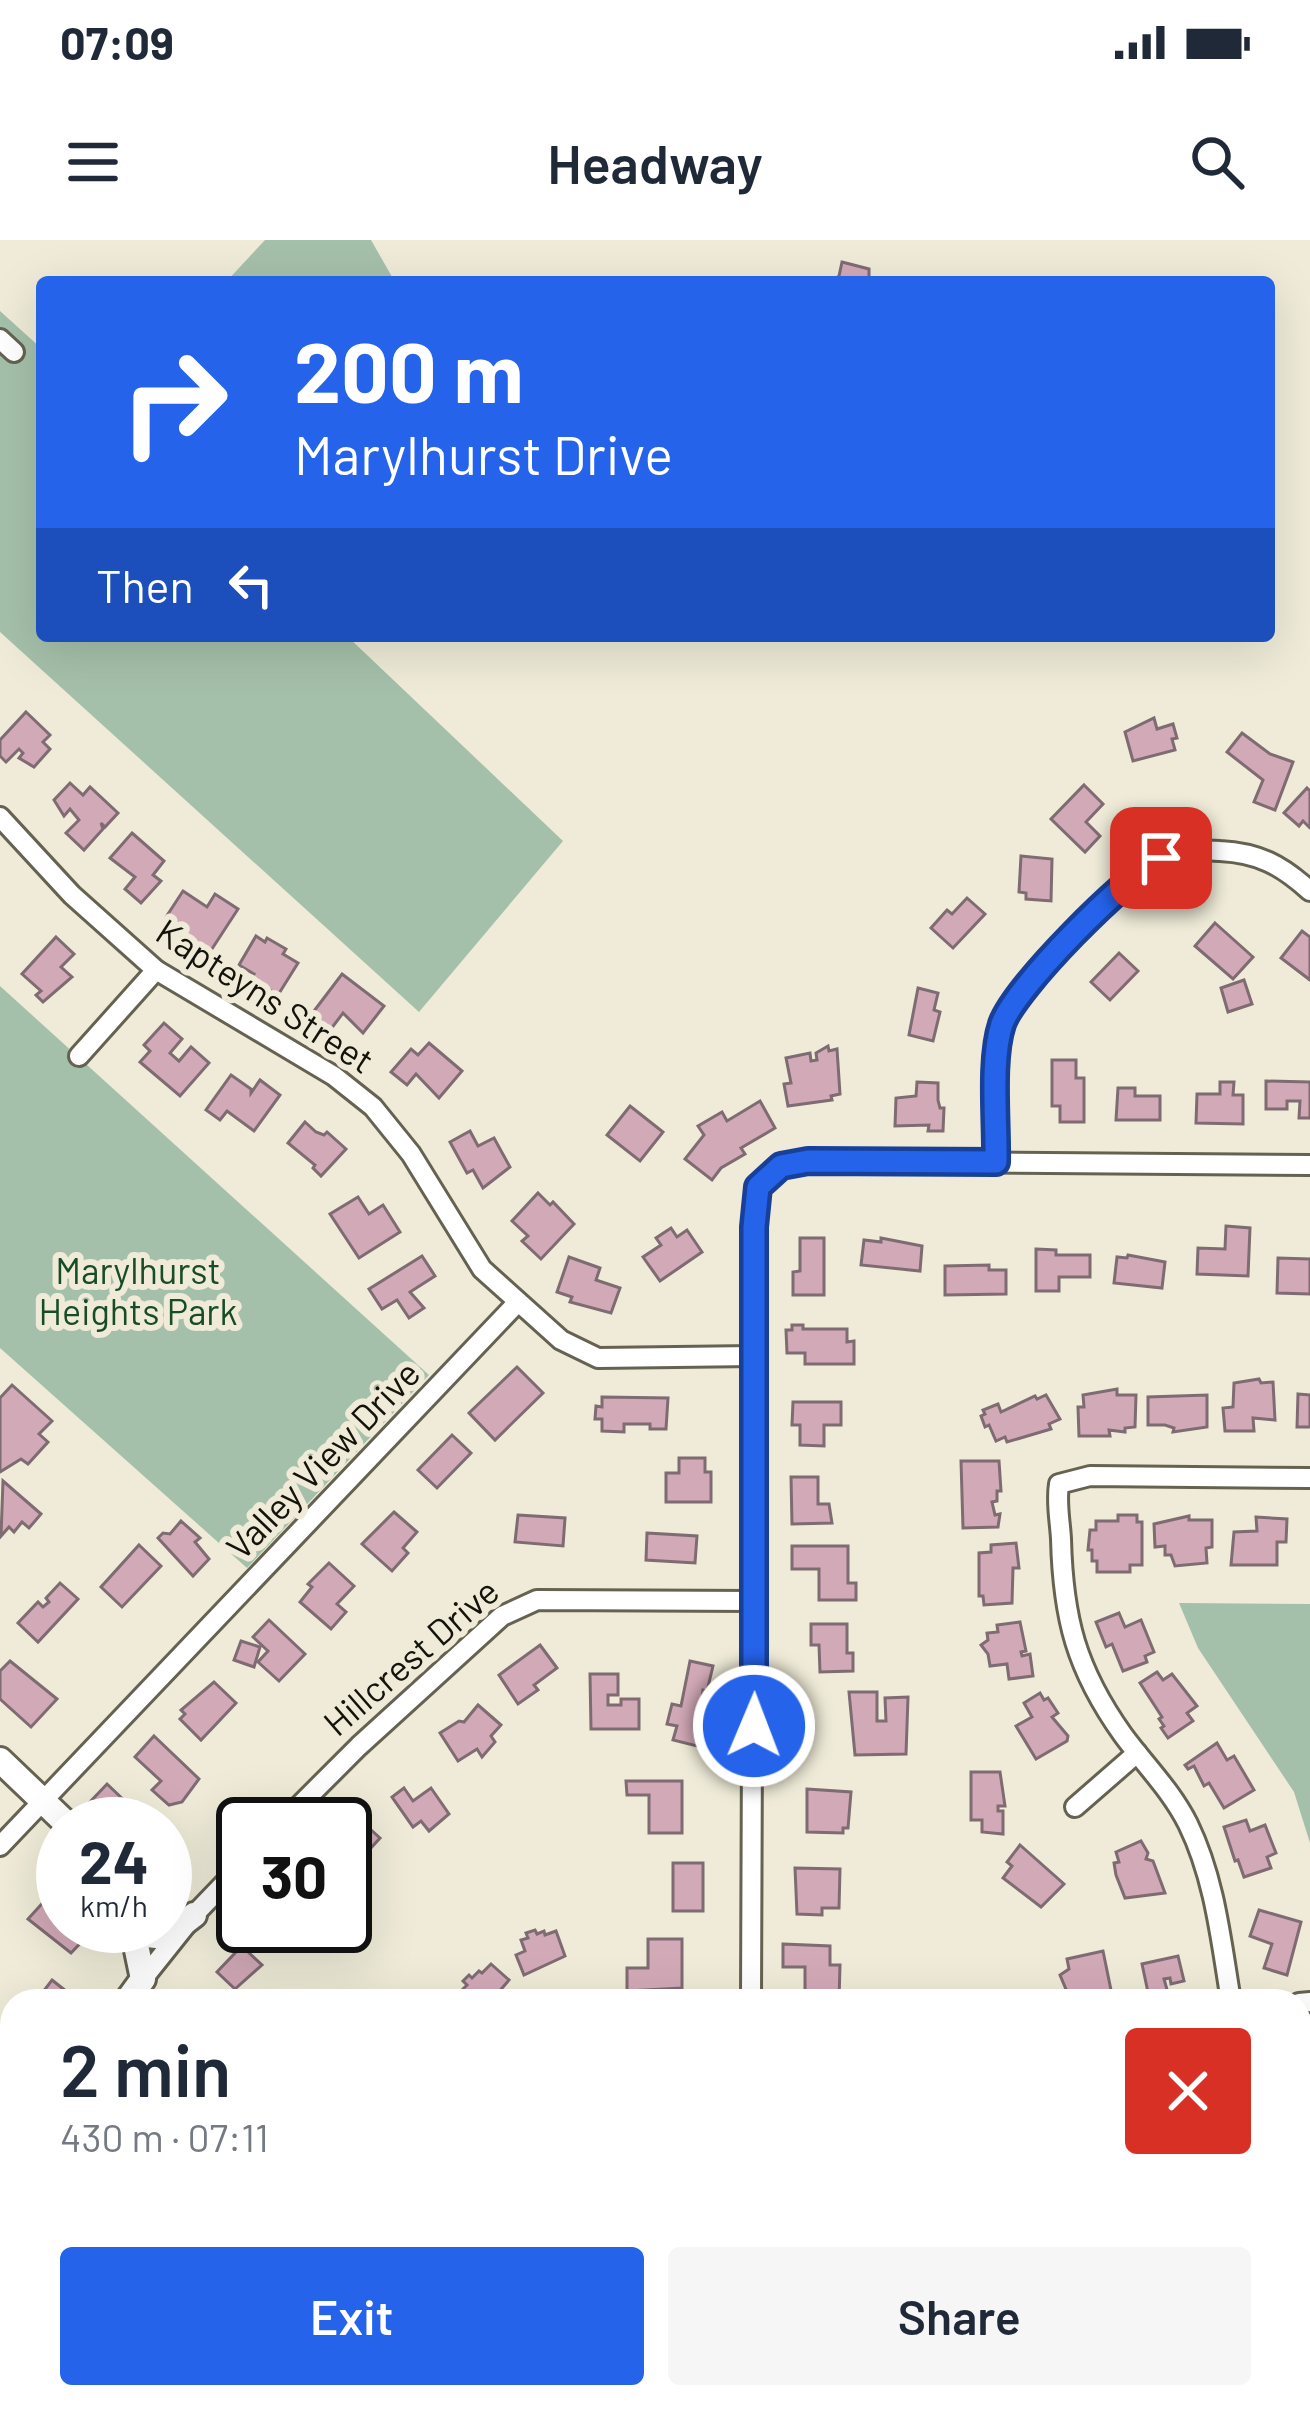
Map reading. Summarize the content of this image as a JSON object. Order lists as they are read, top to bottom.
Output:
{
  "streets": {
    "street": ["Kapteyns Street", "Valley View Drive", "Hillcrest Drive"]
  },
  "crossings": [
    ["Kapteyns Street", "Valley View Drive"]
  ],
  "parks": ["Marylhurst Heights Park"],
  "page": {
    "status": "07:09",
    "header": "Headway",
    "turn": ["200 m", "Marylhurst Drive"],
    "then": "Then",
    "speed": "24 km/h",
    "limit": "30",
    "heading": ["2 min", "430 m · 07:11"],
    "buttons": ["Exit", "Share"]
  }
}
